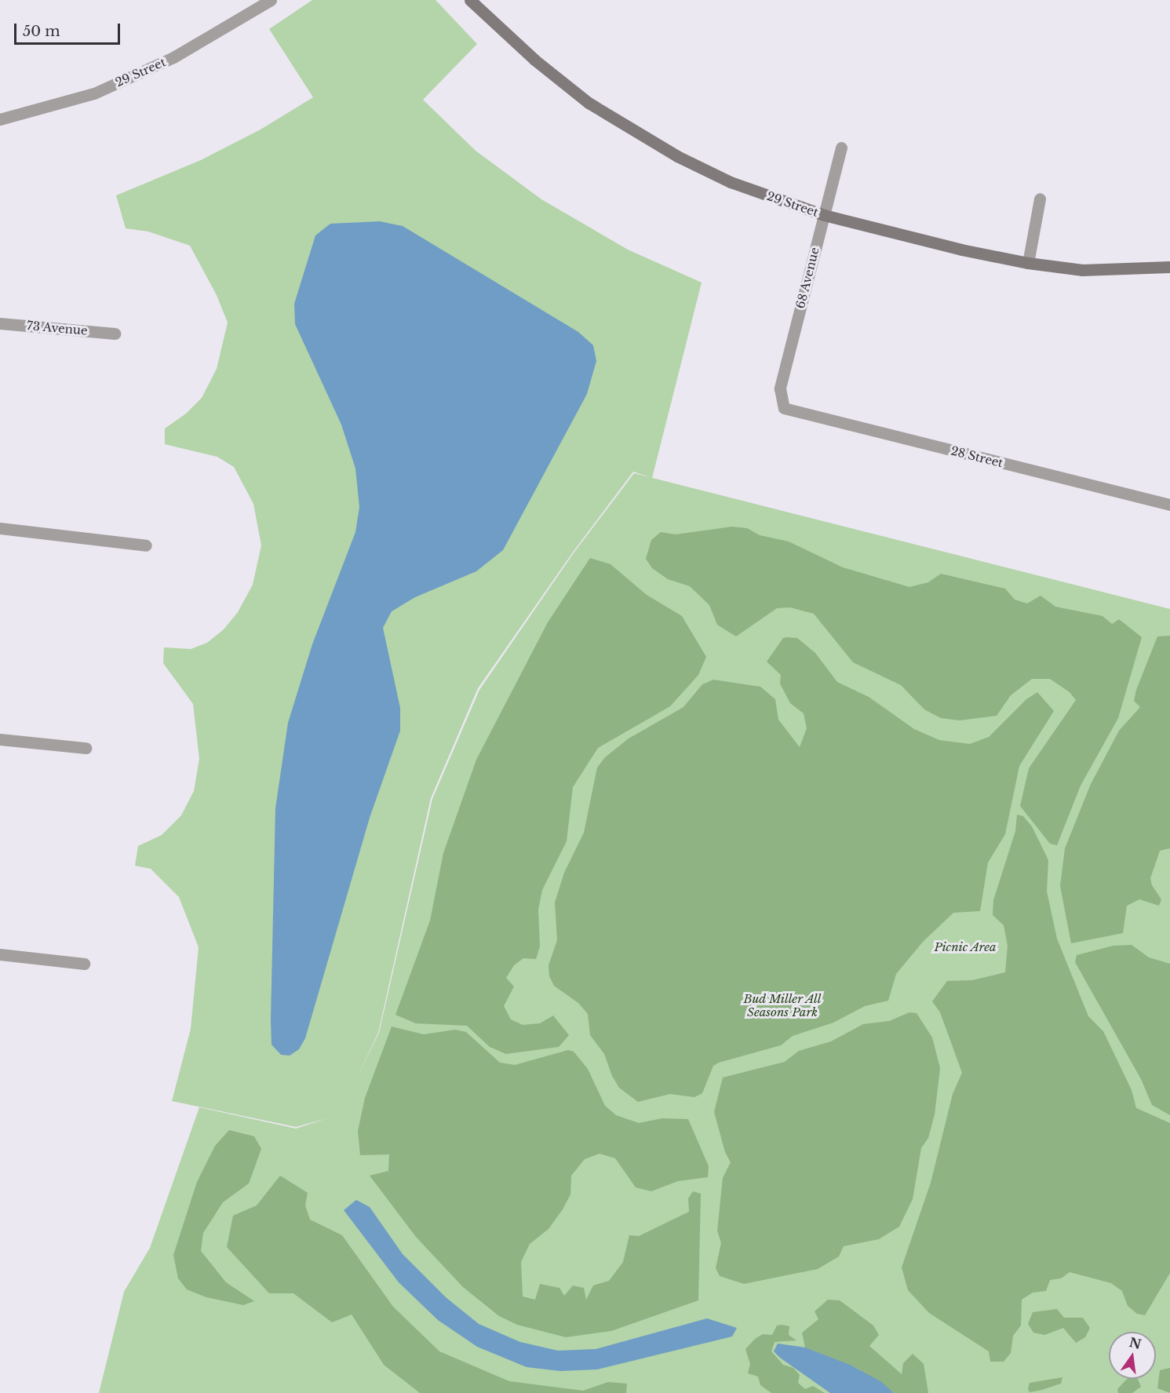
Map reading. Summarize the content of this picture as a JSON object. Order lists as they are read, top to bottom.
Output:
{
  "streets": {
    "street": [
      "29 Street",
      "68 Avenue",
      "73 Avenue",
      "28 Street"
    ]
  },
  "crossings": [
    ["29 Street", "68 Avenue"],
    ["68 Avenue", "28 Street"]
  ],
  "parks": ["Picnic Area", "Bud Miller All Seasons Park"],
  "scale_bar": "50 m",
  "north": "top"
}
